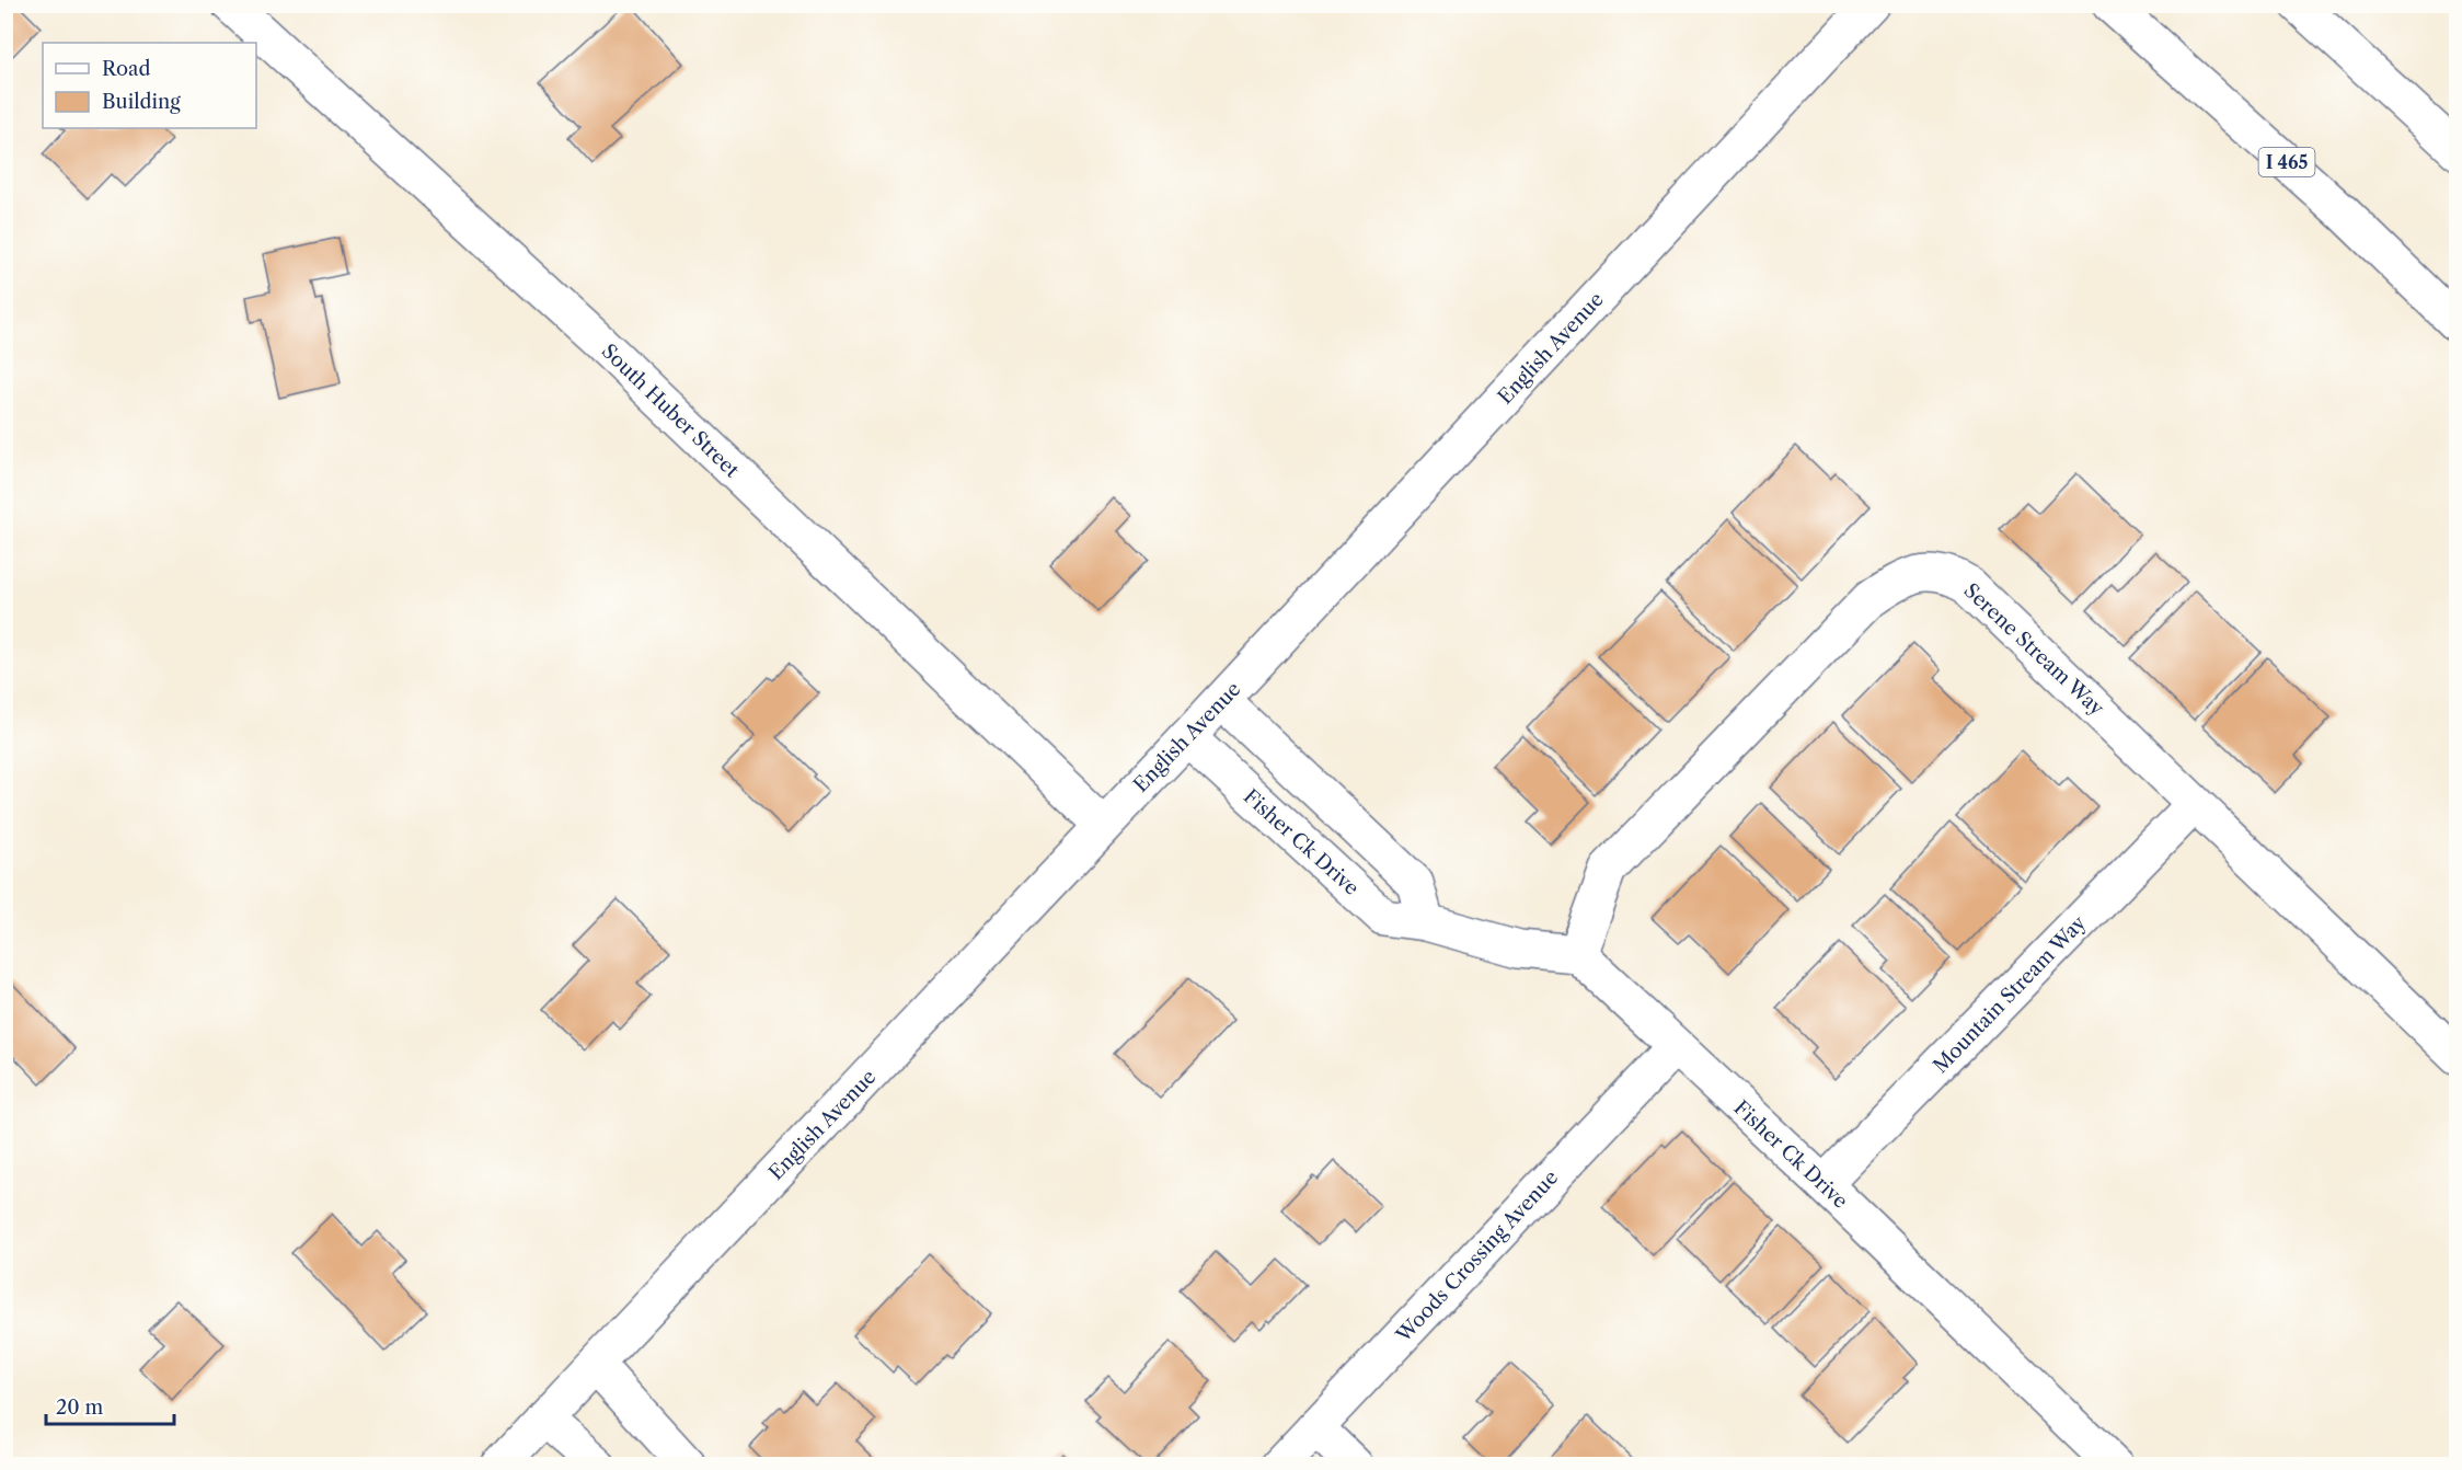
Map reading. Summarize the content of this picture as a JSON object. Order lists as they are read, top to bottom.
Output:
{
  "streets": {
    "main road": [
      "I 465",
      "English Avenue",
      "South Huber Street",
      "Serene Stream Way",
      "Fisher Ck Drive",
      "Mountain Stream Way",
      "Woods Crossing Avenue"
    ]
  },
  "crossings": [
    ["English Avenue", "South Huber Street"],
    ["English Avenue", "Fisher Ck Drive"],
    ["Serene Stream Way", "Fisher Ck Drive"],
    ["Serene Stream Way", "Mountain Stream Way"],
    ["Fisher Ck Drive", "Mountain Stream Way"],
    ["Fisher Ck Drive", "Woods Crossing Avenue"]
  ],
  "legend": ["Road", "Building"],
  "scale_bar": "20 m"
}
